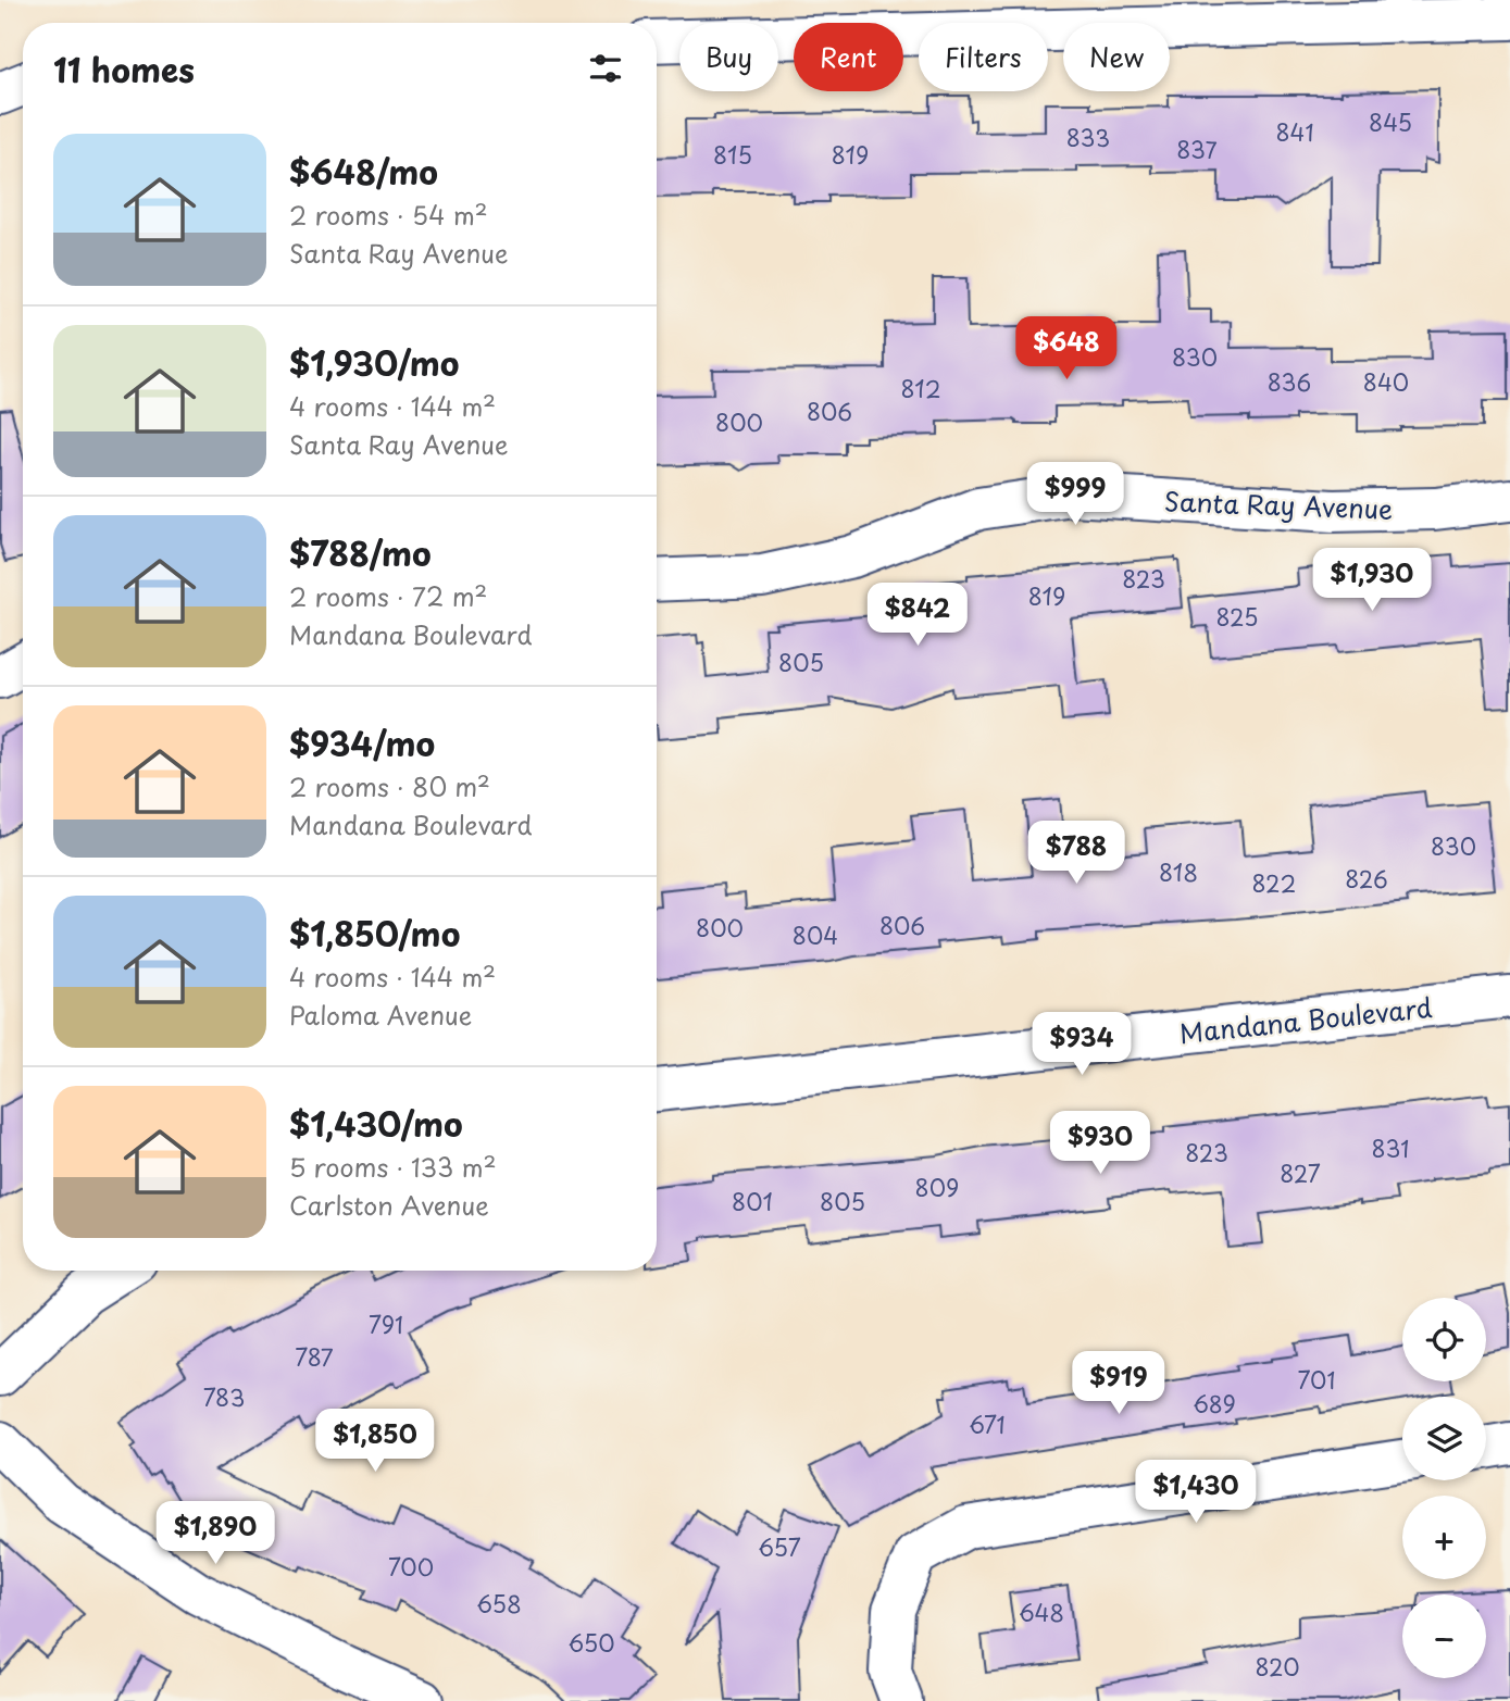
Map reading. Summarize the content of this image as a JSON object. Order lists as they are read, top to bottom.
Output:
{
  "streets": {
    "street": ["Santa Ray Avenue", "Mandana Boulevard"]
  },
  "house_numbers": [
    "845",
    "841",
    "833",
    "837",
    "815",
    "819",
    "830",
    "836",
    "840",
    "812",
    "806",
    "800",
    "823",
    "819",
    "825",
    "805",
    "830",
    "818",
    "826",
    "822",
    "806",
    "800",
    "804",
    "831",
    "823",
    "827",
    "809",
    "801",
    "805",
    "791",
    "787",
    "701",
    "783",
    "689",
    "671",
    "657",
    "700",
    "658",
    "648",
    "650",
    "820"
  ],
  "page": {
    "chip": [
      "Buy",
      "Rent",
      "Filters",
      "New"
    ],
    "heading": "11 homes",
    "list": [
      {
        "name": "$648/mo",
        "note": "2 rooms · 54 m² · Santa Ray Avenue"
      },
      {
        "name": "$1,930/mo",
        "note": "4 rooms · 144 m² · Santa Ray Avenue"
      },
      {
        "name": "$788/mo",
        "note": "2 rooms · 72 m² · Mandana Boulevard"
      },
      {
        "name": "$934/mo",
        "note": "2 rooms · 80 m² · Mandana Boulevard"
      },
      {
        "name": "$1,850/mo",
        "note": "4 rooms · 144 m² · Paloma Avenue"
      },
      {
        "name": "$1,430/mo",
        "note": "5 rooms · 133 m² · Carlston Avenue"
      }
    ],
    "price": [
      "$648",
      "$999",
      "$1,930",
      "$842",
      "$788",
      "$934",
      "$930",
      "$919",
      "$1,850",
      "$1,430",
      "$1,890"
    ],
    "map_buttons": ["+", "−"]
  }
}
